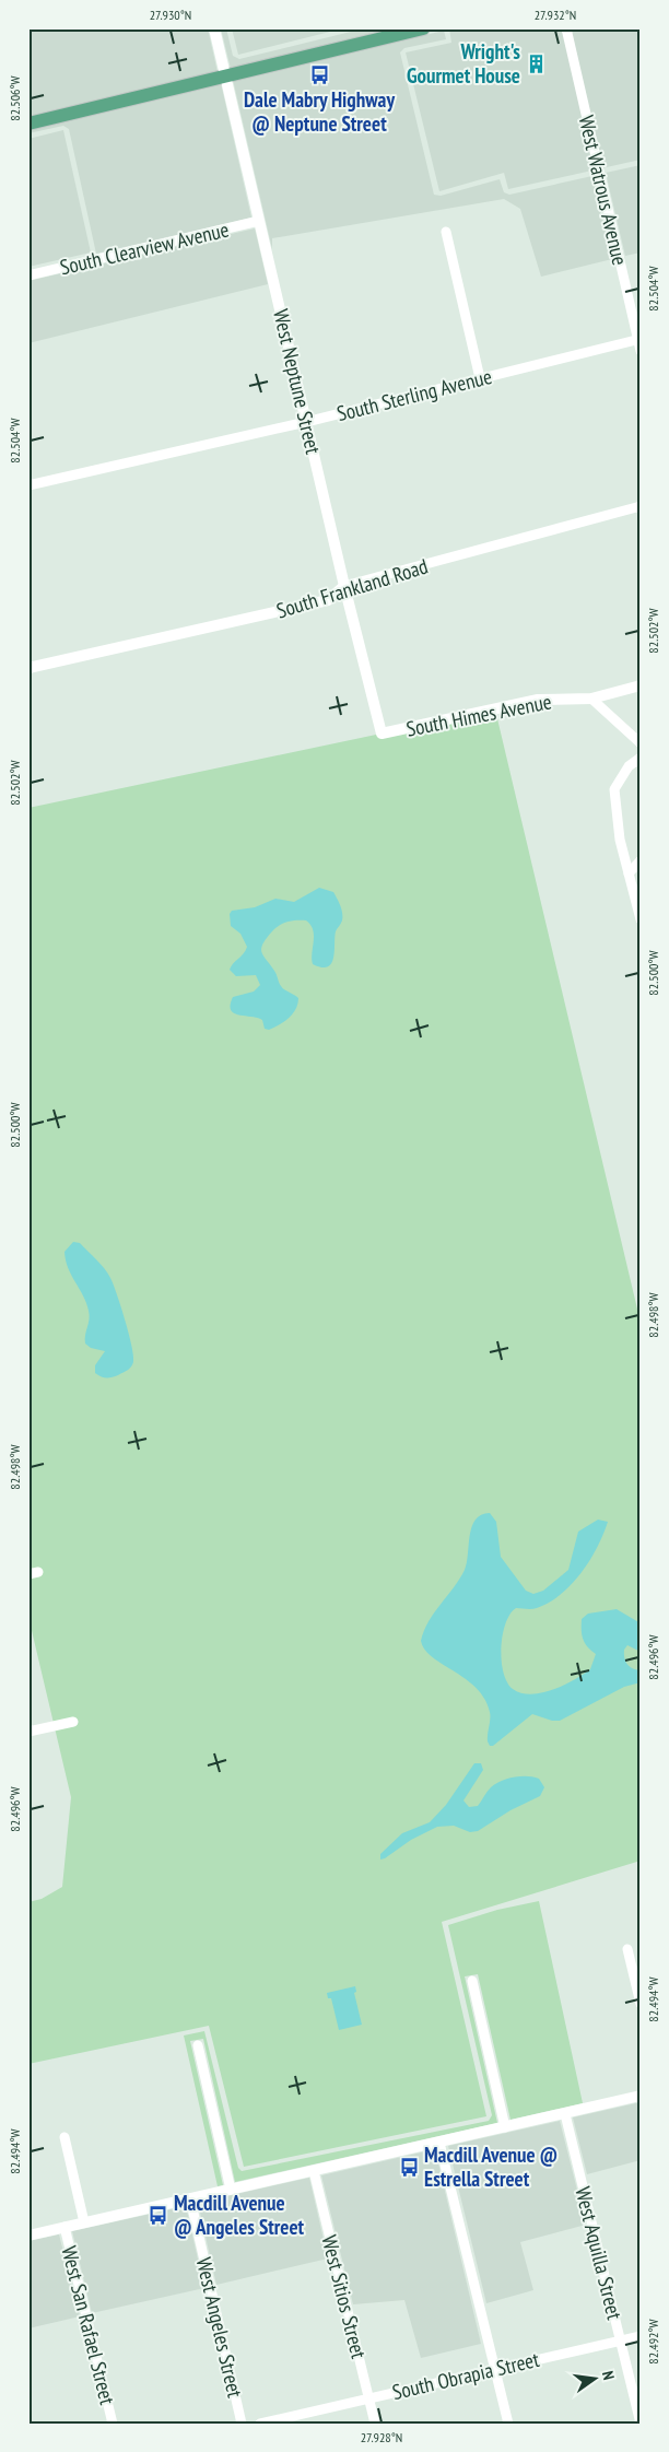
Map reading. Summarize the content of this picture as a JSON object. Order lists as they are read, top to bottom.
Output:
{
  "streets": {
    "street": [
      "West Watrous Avenue",
      "South Clearview Avenue",
      "West Neptune Street",
      "South Sterling Avenue",
      "South Frankland Road",
      "South Himes Avenue",
      "West Aquilla Street",
      "West Sitios Street",
      "West San Rafael Street",
      "West Angeles Street",
      "South Obrapia Street"
    ]
  },
  "crossings": [
    ["West Watrous Avenue", "South Sterling Avenue"],
    ["South Clearview Avenue", "West Neptune Street"],
    ["West Neptune Street", "South Sterling Avenue"],
    ["West Neptune Street", "South Frankland Road"],
    ["West Neptune Street", "South Himes Avenue"],
    ["West Aquilla Street", "South Obrapia Street"],
    ["West Sitios Street", "South Obrapia Street"]
  ],
  "places": {
    "building": ["Wright's Gourmet House"],
    "bus stop": ["Dale Mabry Highway @ Neptune Street", "Macdill Avenue @ Estrella Street", "Macdill Avenue @ Angeles Street"]
  },
  "north": "right",
  "coordinates": [
    "27.930°N",
    "27.932°N",
    "82.506°W",
    "82.504°W",
    "82.502°W",
    "82.500°W",
    "82.498°W",
    "82.496°W",
    "82.494°W",
    "82.492°W",
    "27.928°N"
  ]
}
